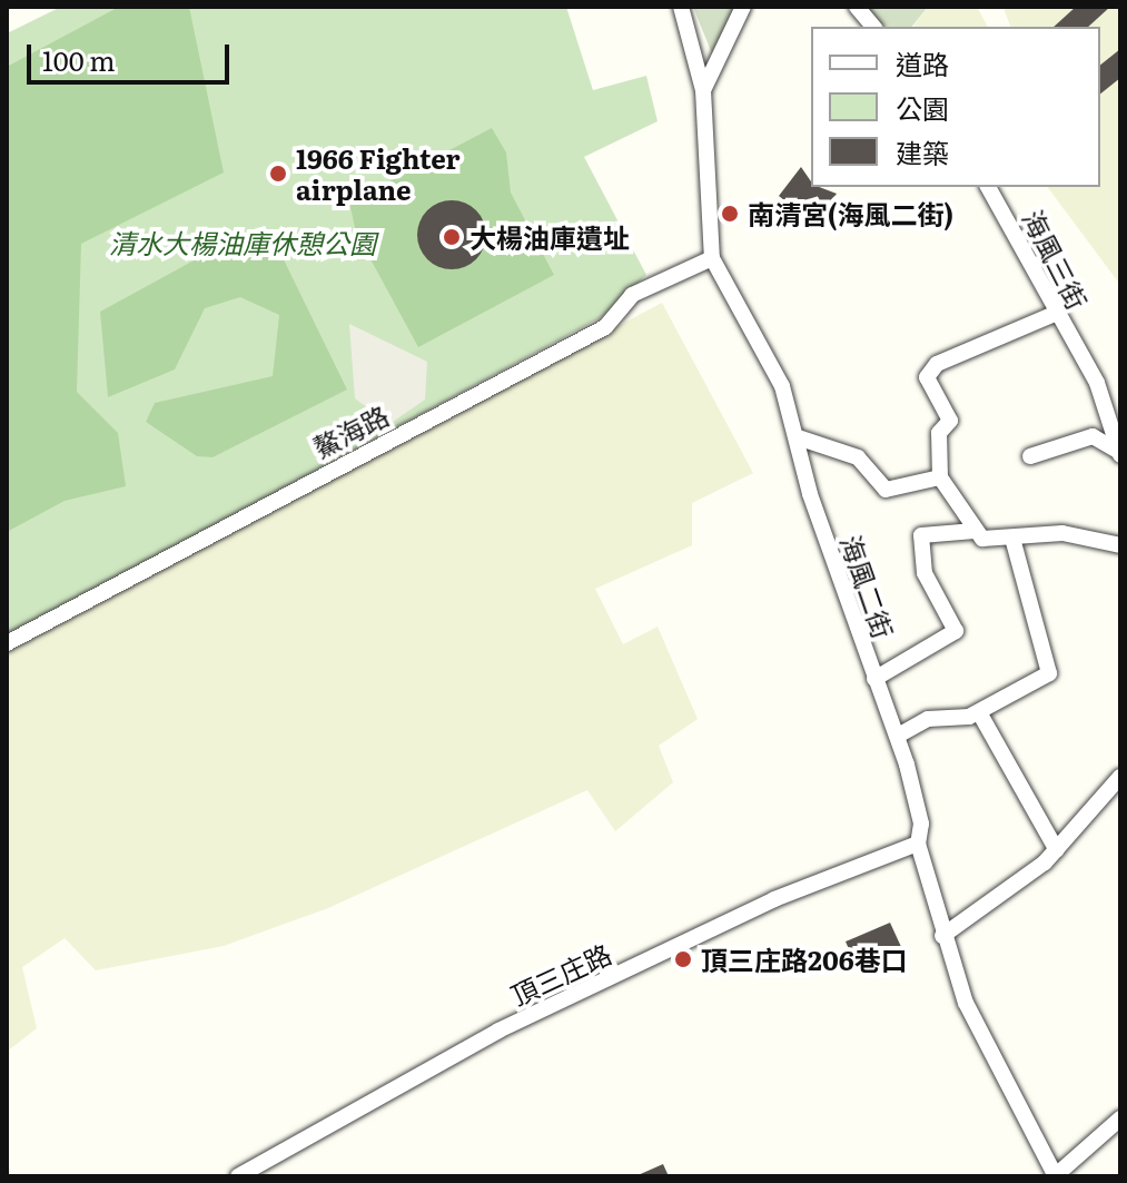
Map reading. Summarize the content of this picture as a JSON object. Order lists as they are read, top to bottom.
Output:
{
  "streets": {
    "street": [
      "海風三街",
      "鰲海路",
      "海風二街",
      "頂三庄路"
    ]
  },
  "crossings": [
    ["鰲海路", "海風二街"],
    ["海風二街", "頂三庄路"]
  ],
  "parks": ["清水大楊油庫休憩公園"],
  "places": [
    "1966 Fighter airplane",
    "南清宮(海風二街)",
    "大楊油庫遺址",
    "頂三庄路206巷口"
  ],
  "legend": ["道路", "公園", "建築"],
  "scale_bar": "100 m"
}
